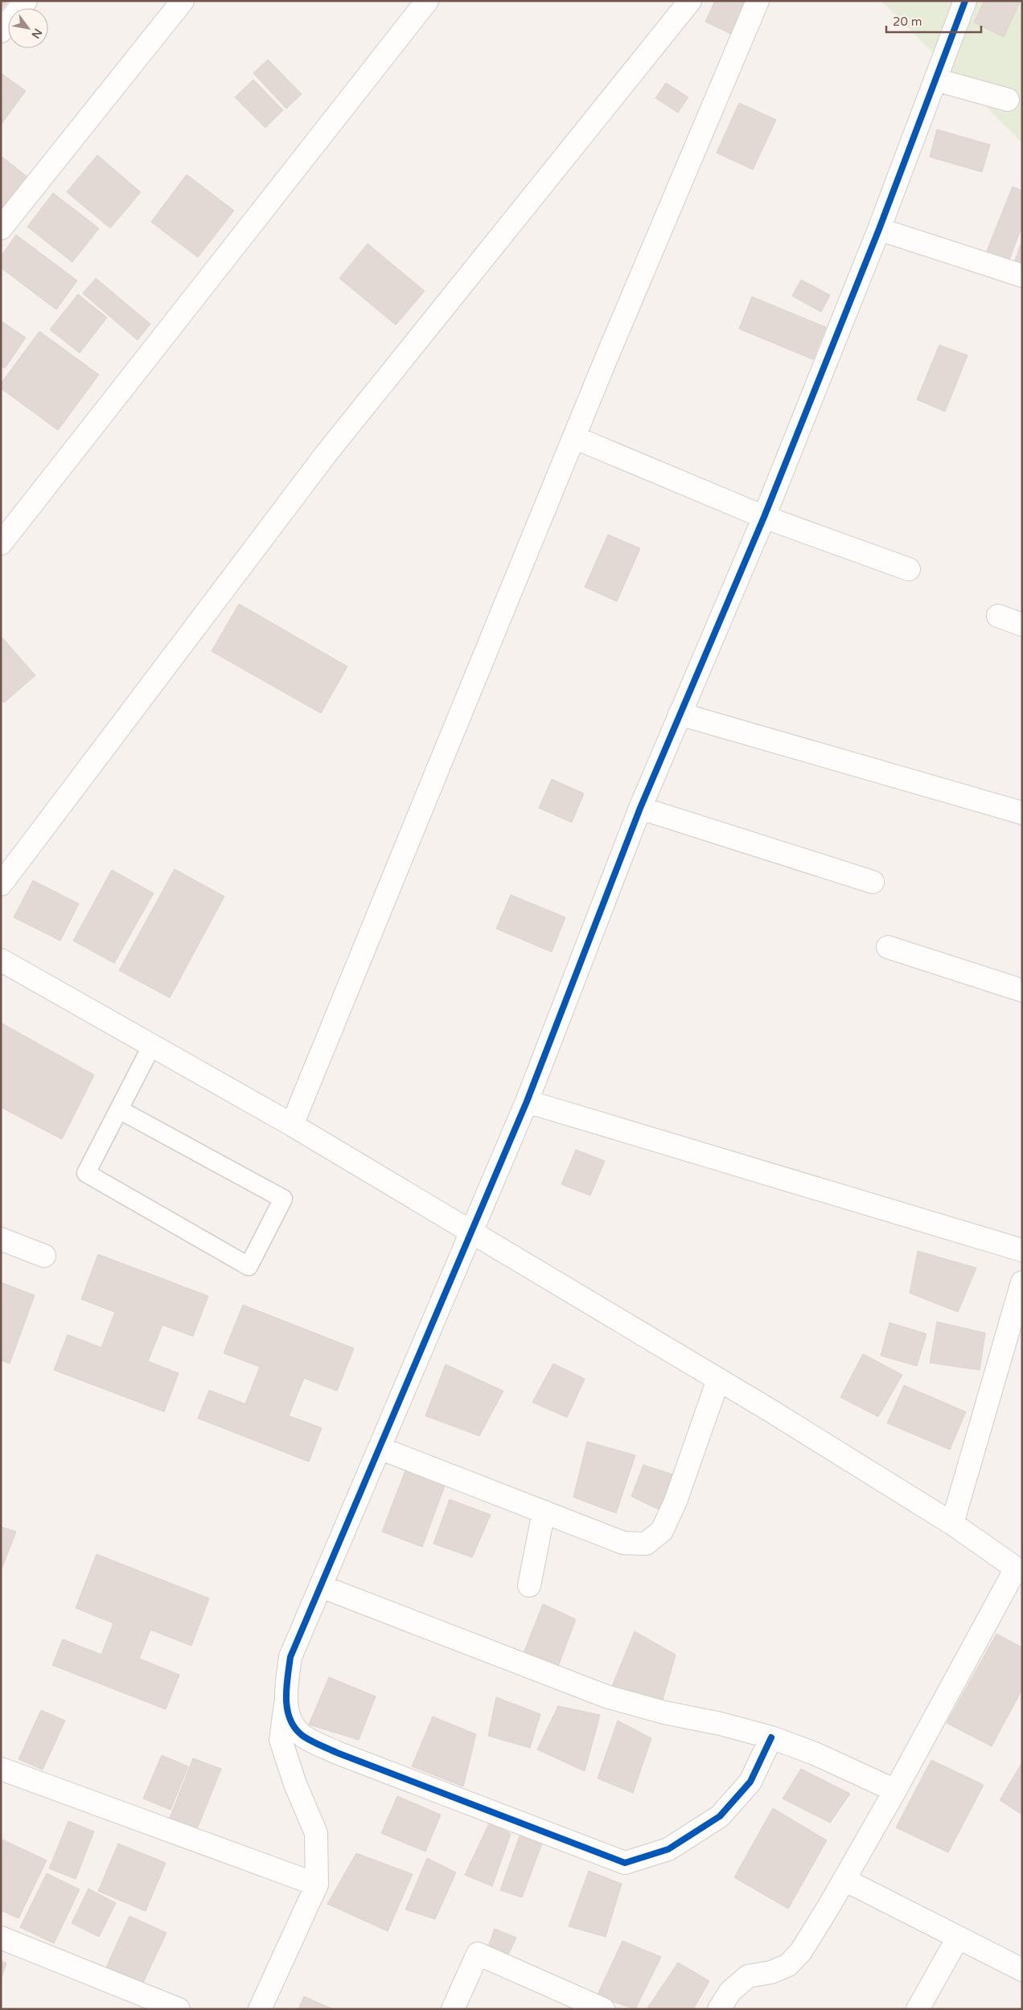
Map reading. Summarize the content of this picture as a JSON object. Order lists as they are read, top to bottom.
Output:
{
  "scale_bar": "20 m",
  "north": "bottom right"
}
